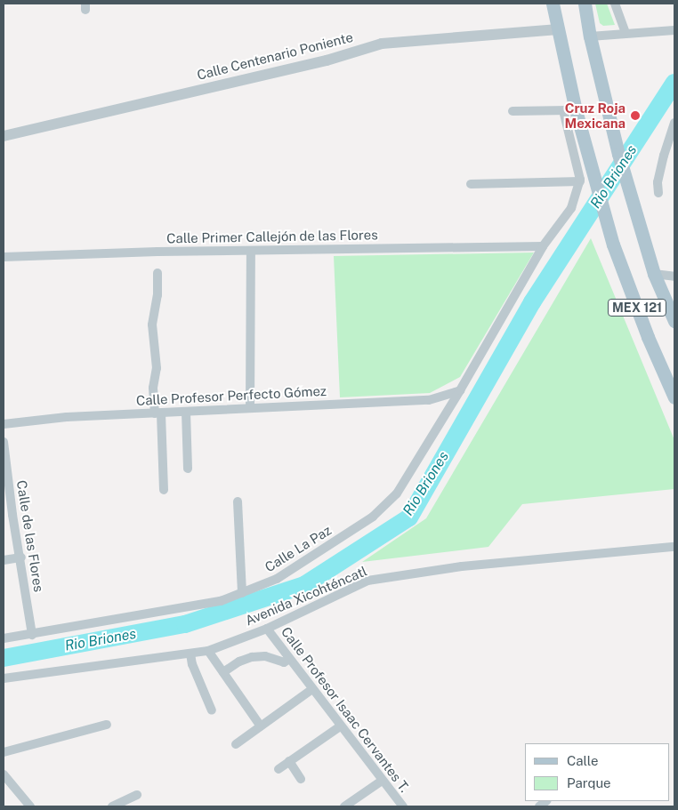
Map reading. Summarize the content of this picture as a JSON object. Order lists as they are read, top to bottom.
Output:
{
  "streets": {
    "main road": ["MEX 121"],
    "street": [
      "Calle Centenario Poniente",
      "Calle Primer Callejón de las Flores",
      "Calle Profesor Perfecto Gómez",
      "Calle de las Flores",
      "Calle La Paz",
      "Avenida Xicohténcatl",
      "Calle Profesor Isaac Cervantes T."
    ]
  },
  "crossings": [
    ["Calle Centenario Poniente", "MEX 121"],
    ["Calle Primer Callejón de las Flores", "Calle La Paz"],
    ["Calle Profesor Perfecto Gómez", "Calle La Paz"],
    ["Calle de las Flores", "Calle La Paz"],
    ["Avenida Xicohténcatl", "Calle Profesor Isaac Cervantes T."]
  ],
  "water": ["Rio Briones"],
  "places": ["Cruz Roja Mexicana"],
  "legend": ["Calle", "Parque"]
}
